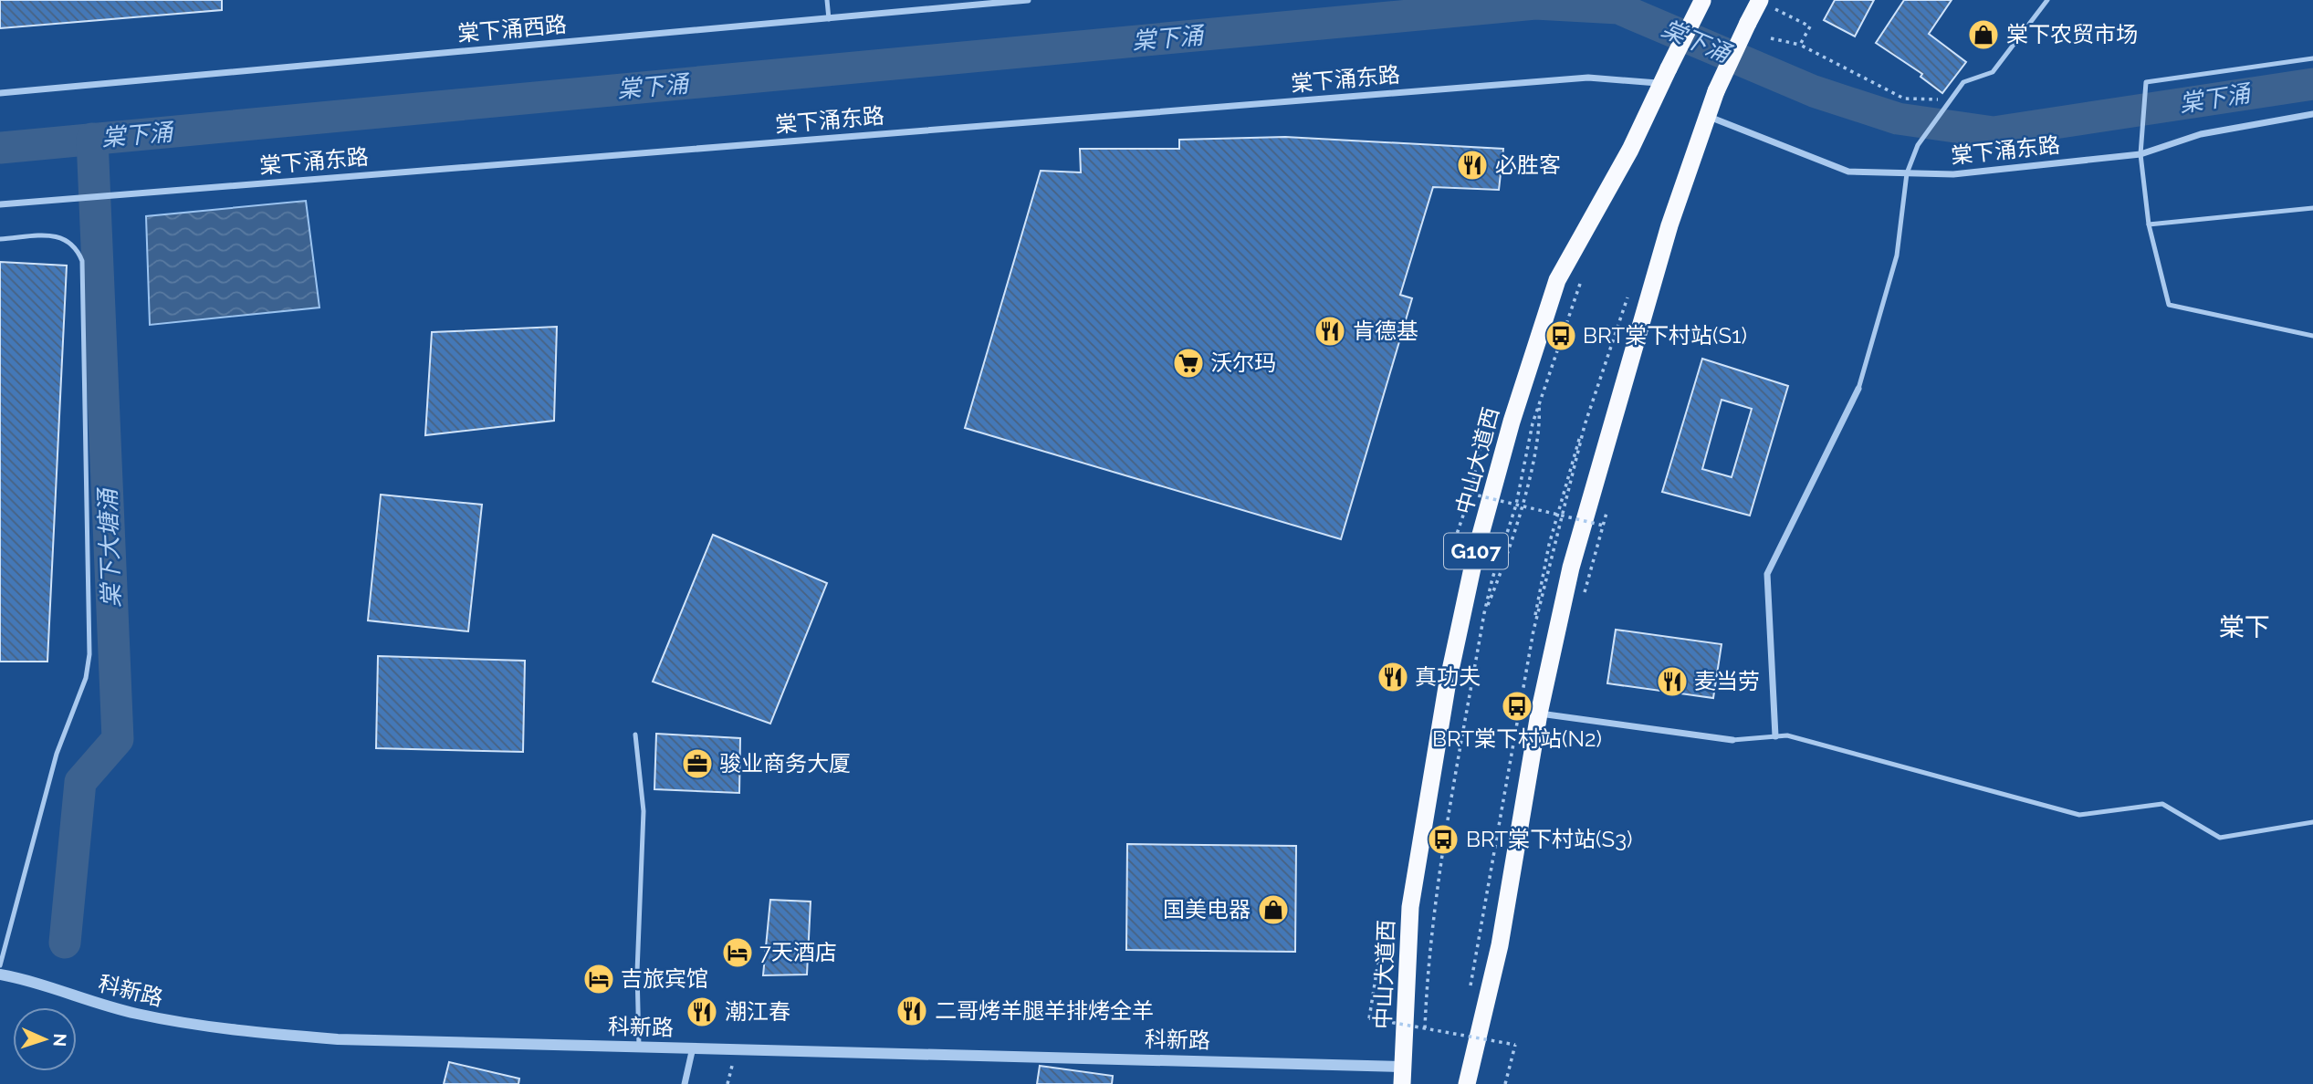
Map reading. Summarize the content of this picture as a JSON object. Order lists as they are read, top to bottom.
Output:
{
  "streets": {
    "highway": ["中山大道西", "G107"],
    "street": ["棠下涌西路", "棠下涌东路", "科新路"]
  },
  "crossings": [
    ["棠下涌东路", "中山大道西"],
    ["中山大道西", "科新路"]
  ],
  "districts": ["棠下"],
  "water": ["棠下涌", "棠下大塘涌"],
  "places": {
    "shop": ["棠下农贸市场", "国美电器"],
    "restaurant": [
      "必胜客",
      "肯德基",
      "真功夫",
      "麦当劳",
      "二哥烤羊腿羊排烤全羊",
      "潮江春"
    ],
    "bus stop": ["BRT棠下村站(S1)", "BRT棠下村站(N2)", "BRT棠下村站(S3)"],
    "supermarket": ["沃尔玛"],
    "office": ["骏业商务大厦"],
    "hotel": ["7天酒店", "吉旅宾馆"]
  },
  "north": "right"
}
